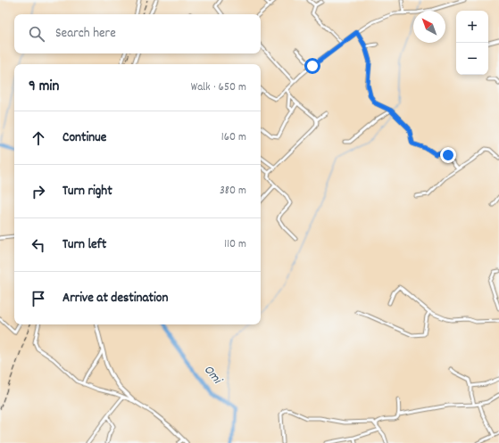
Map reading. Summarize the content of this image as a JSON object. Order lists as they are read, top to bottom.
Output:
{
  "water": ["Omi"],
  "north": "top left",
  "page": {
    "map_buttons": ["+", "−"],
    "search": "Search here",
    "heading": ["9 min", "Walk · 650 m"],
    "list": [
      ["Continue", "160 m"],
      ["Turn right", "380 m"],
      ["Turn left", "110 m"],
      "Arrive at destination"
    ]
  }
}
